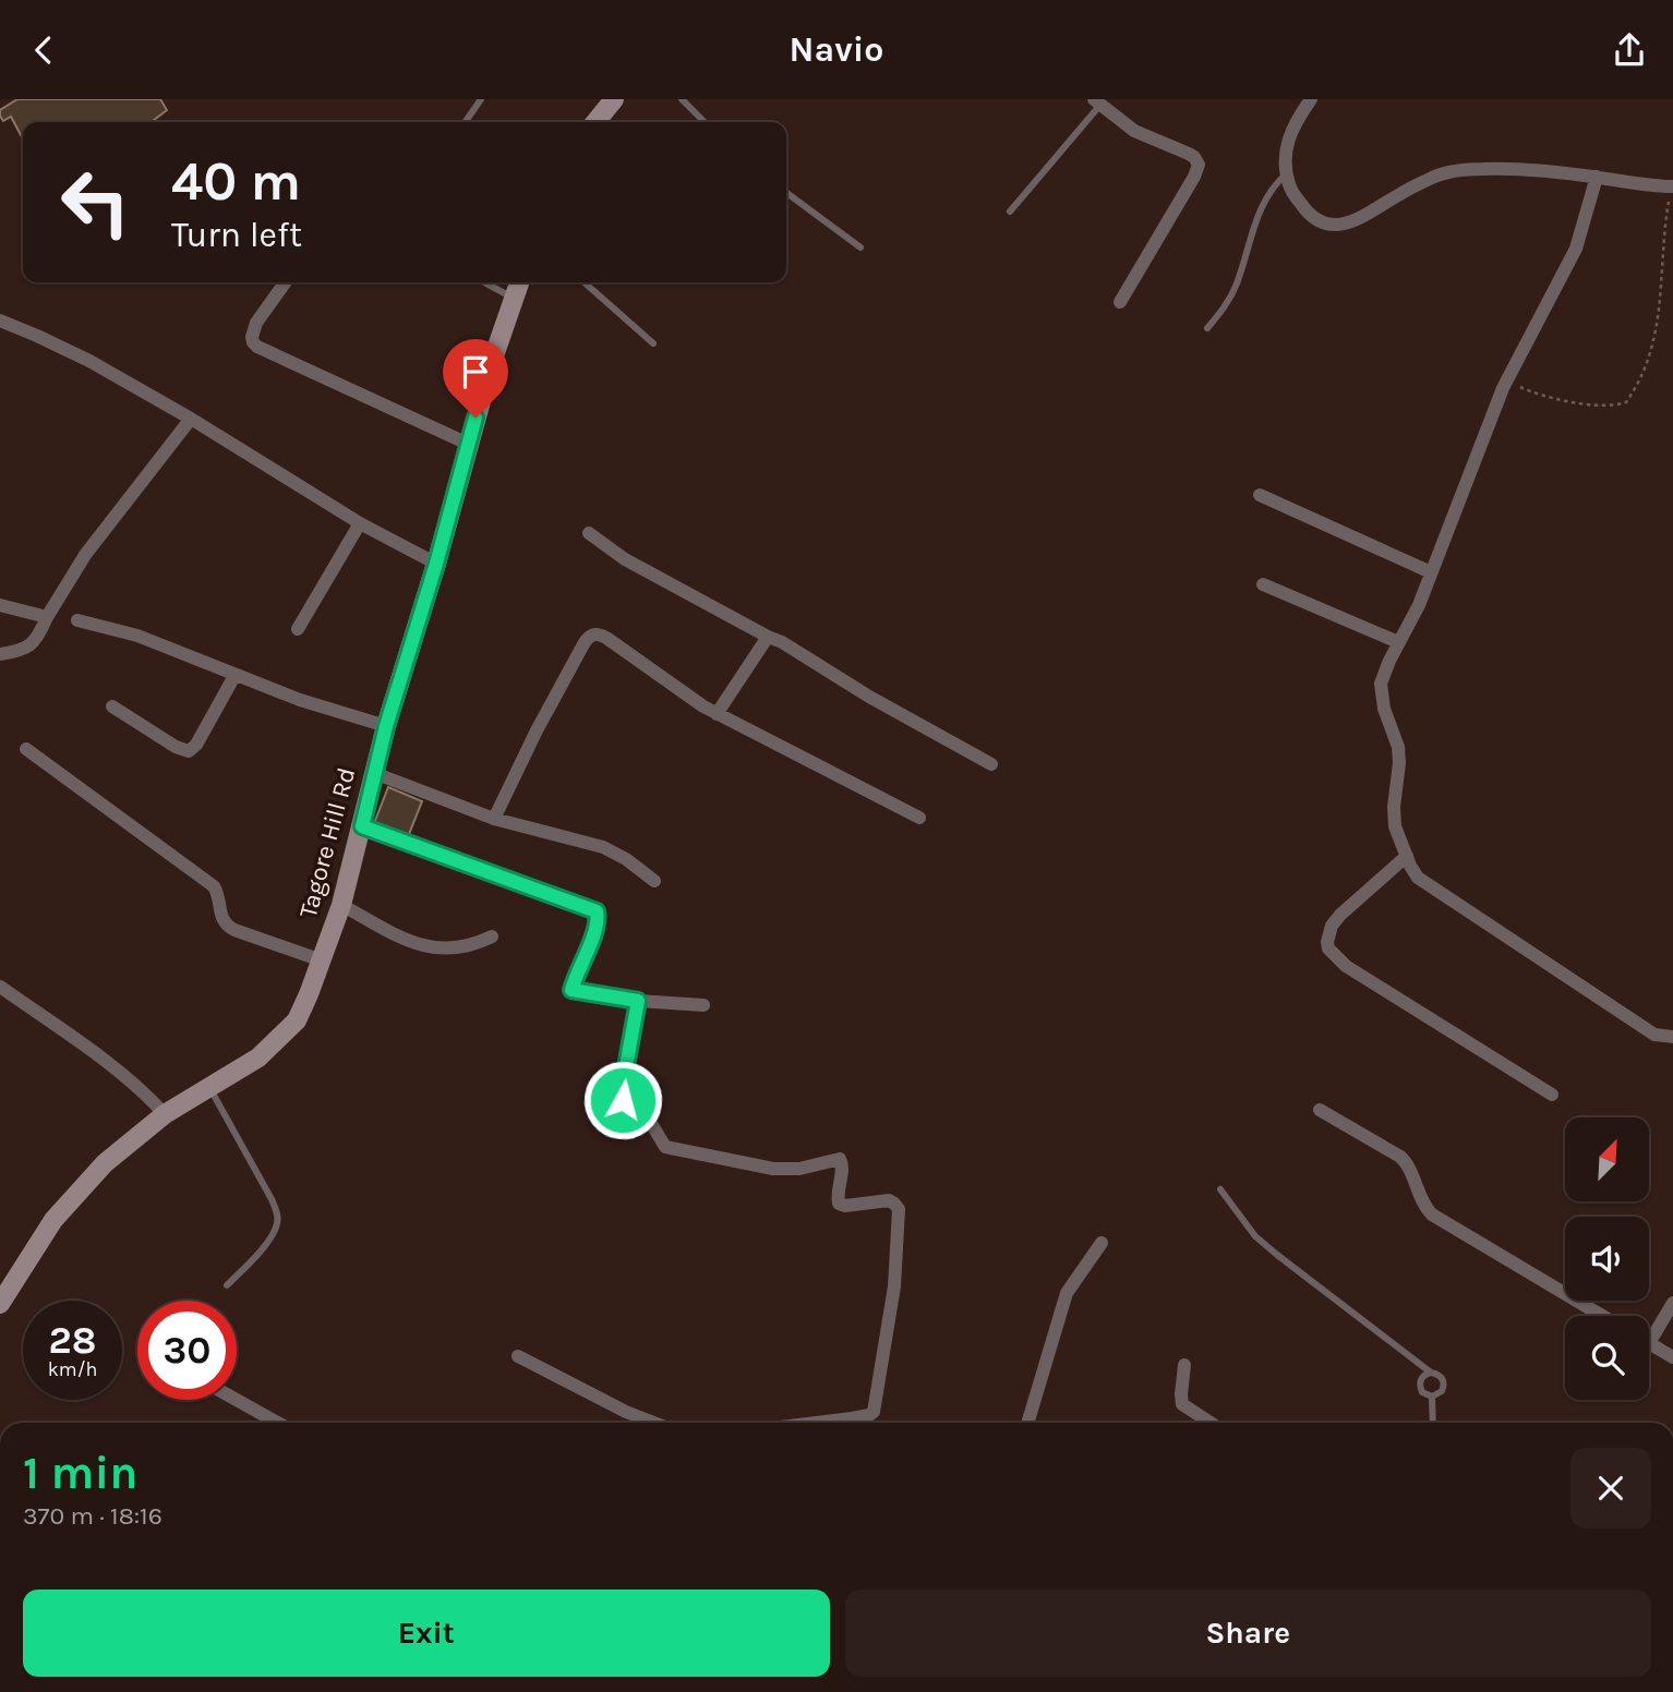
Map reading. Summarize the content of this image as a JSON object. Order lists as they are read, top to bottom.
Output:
{
  "streets": {
    "main road": ["Tagore Hill Rd"]
  },
  "north": "top right",
  "page": {
    "header": "Navio",
    "turn": ["40 m", "Turn left"],
    "speed": "28 km/h",
    "limit": "30",
    "heading": ["1 min", "370 m · 18:16"],
    "buttons": ["Exit", "Share"]
  }
}
